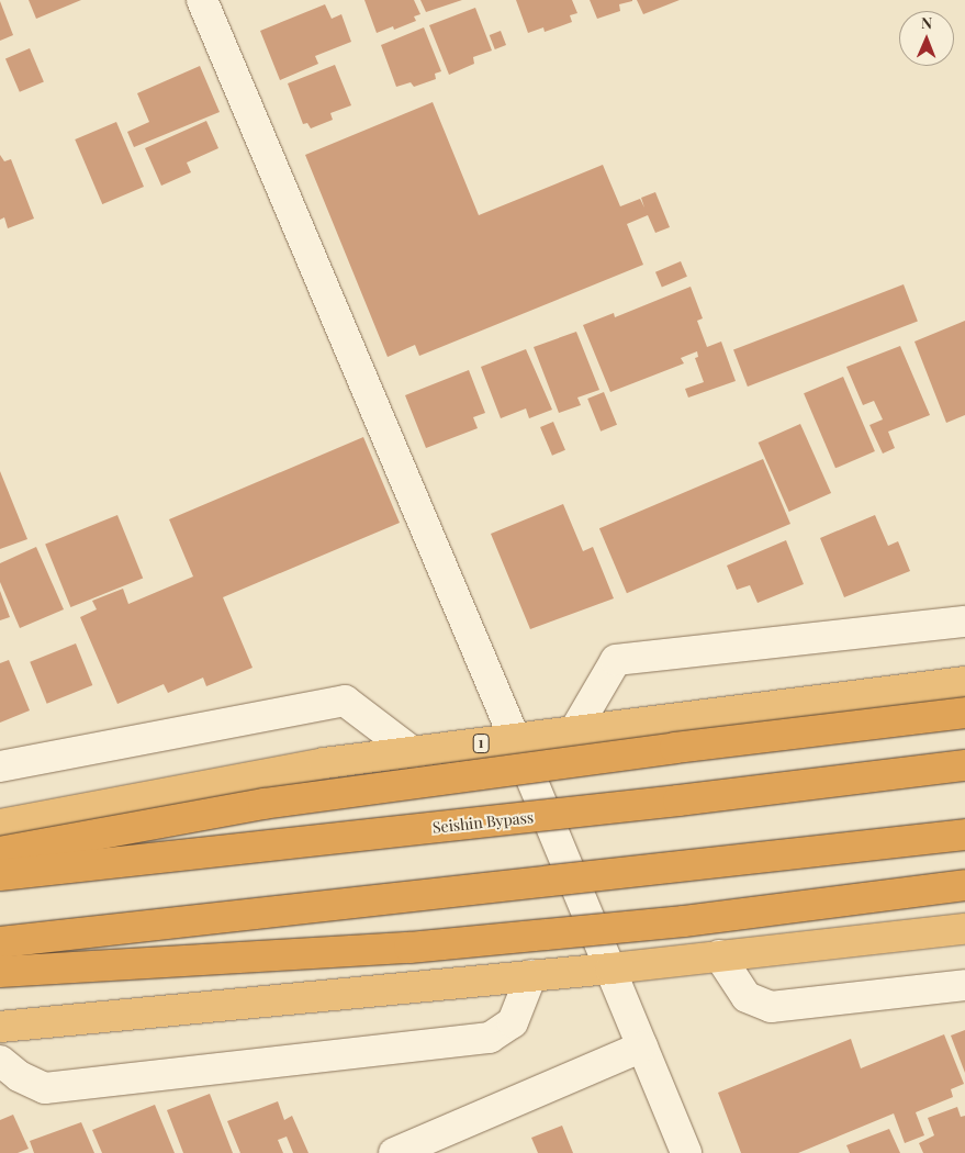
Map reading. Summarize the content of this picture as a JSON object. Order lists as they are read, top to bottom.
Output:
{
  "streets": {
    "highway": ["1", "Seishin Bypass"]
  },
  "north": "top"
}
